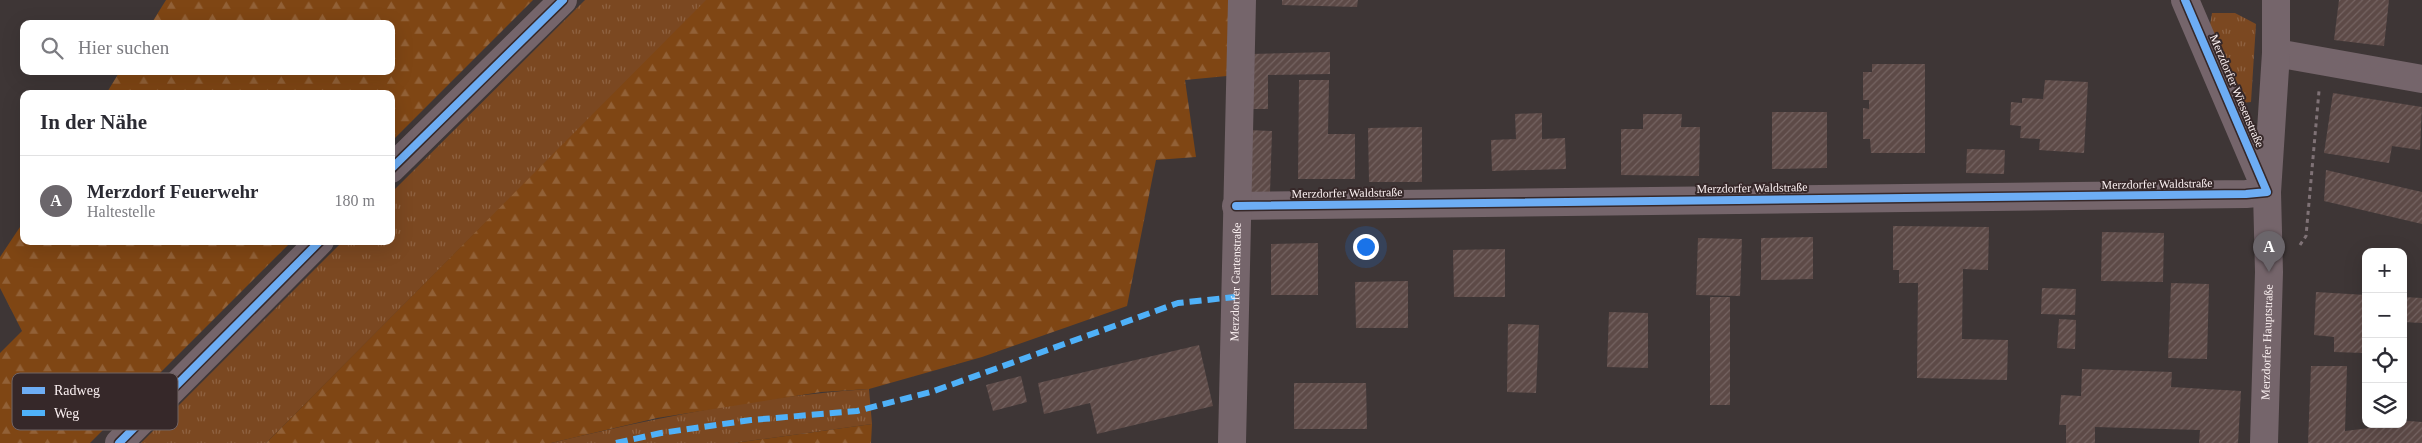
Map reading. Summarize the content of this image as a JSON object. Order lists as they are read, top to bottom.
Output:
{
  "streets": {
    "street": [
      "Merzdorfer Wiesenstraße",
      "Merzdorfer Waldstraße",
      "Merzdorfer Gartenstraße",
      "Merzdorfer Hauptstraße"
    ]
  },
  "crossings": [
    ["Merzdorfer Wiesenstraße", "Merzdorfer Waldstraße"],
    ["Merzdorfer Wiesenstraße", "Merzdorfer Hauptstraße"],
    ["Merzdorfer Waldstraße", "Merzdorfer Gartenstraße"],
    ["Merzdorfer Waldstraße", "Merzdorfer Hauptstraße"]
  ],
  "legend": ["Radweg", "Weg"],
  "page": {
    "search": "Hier suchen",
    "heading": "In der Nähe",
    "list": [
      {
        "mark": "A",
        "name": "Merzdorf Feuerwehr",
        "note": "Haltestelle",
        "value": "180 m"
      }
    ],
    "pins": "A",
    "map_buttons": ["+", "−"]
  }
}
